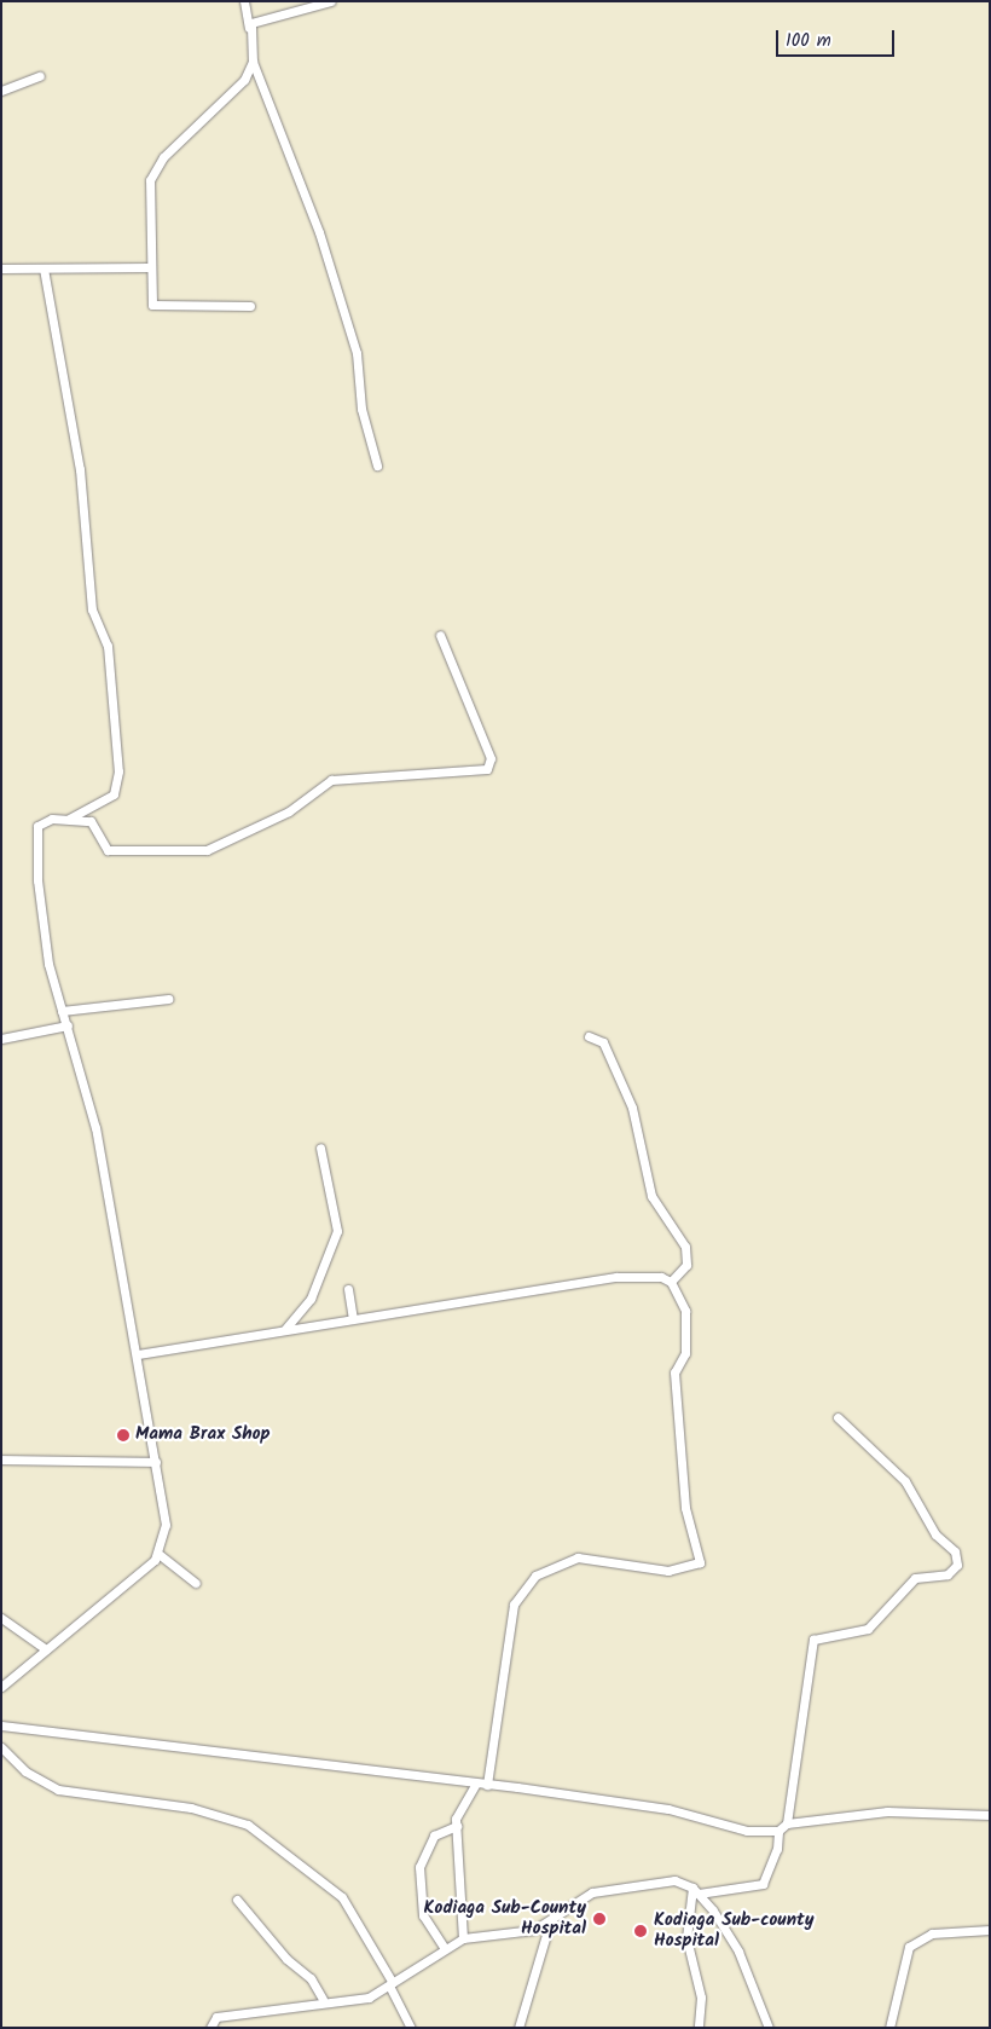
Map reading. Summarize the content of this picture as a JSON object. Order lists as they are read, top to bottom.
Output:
{
  "places": ["Mama Brax Shop", "Kodiaga Sub-County Hospital", "Kodiaga Sub-county Hospital"],
  "scale_bar": "100 m"
}
